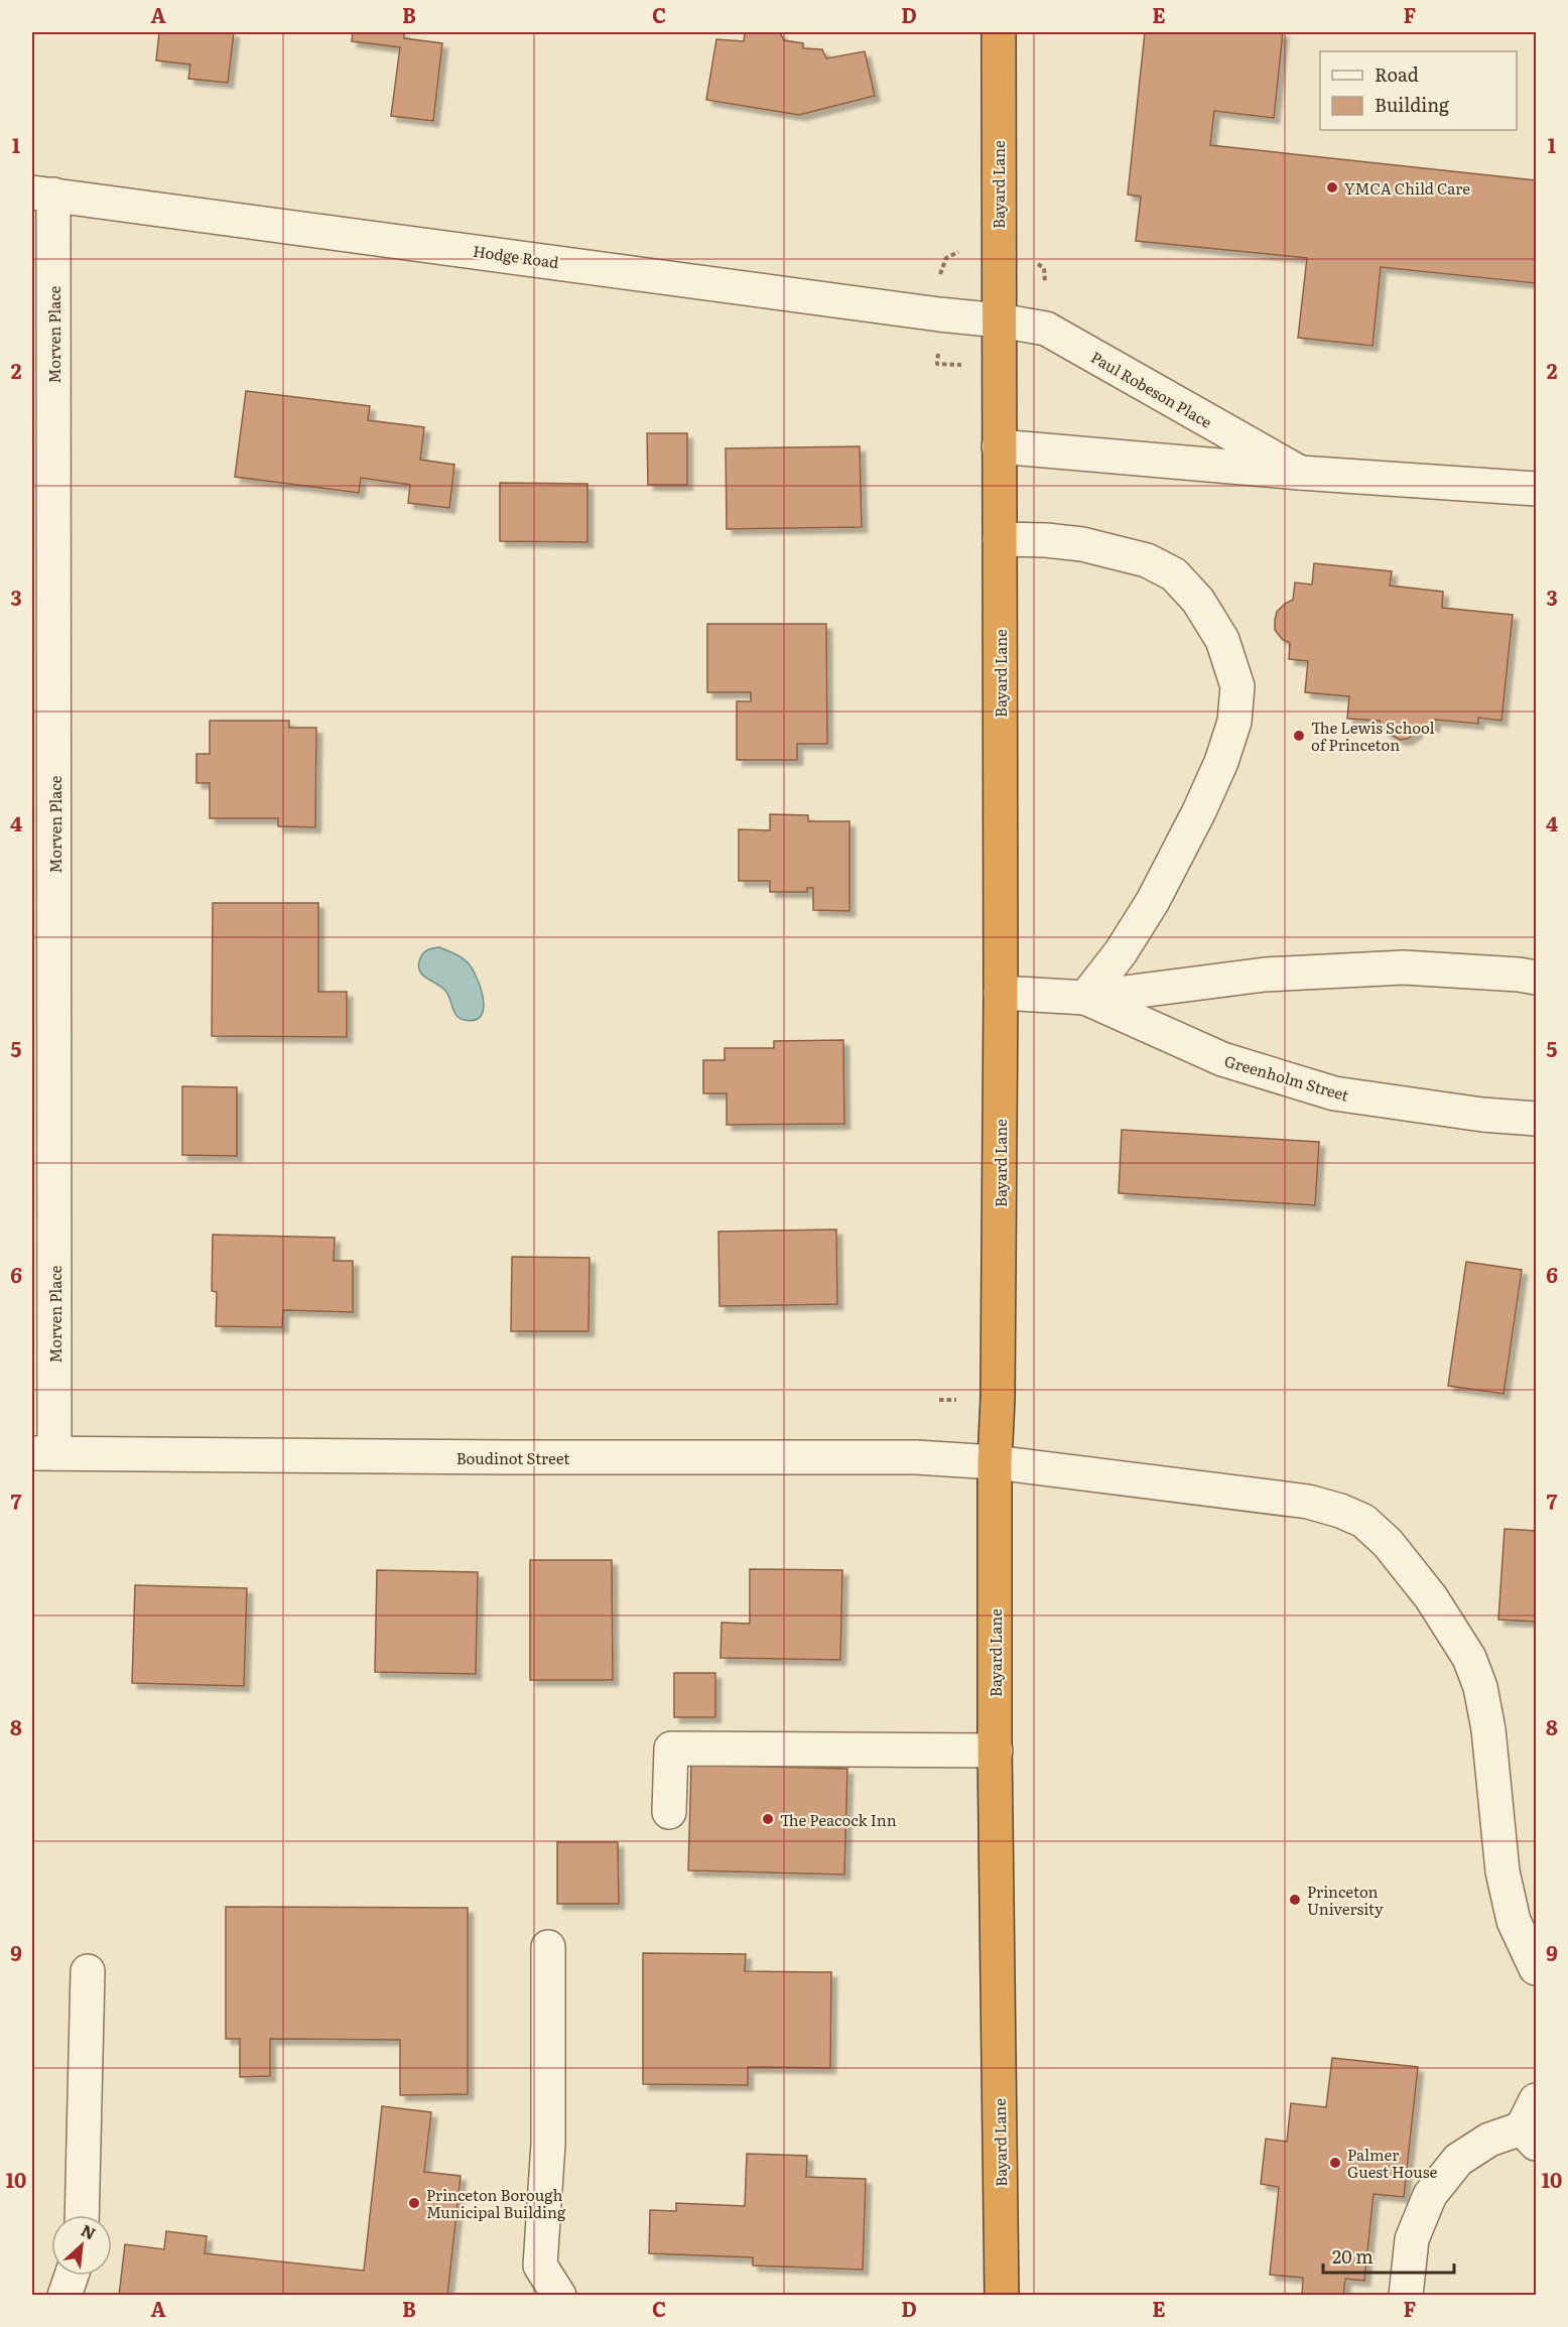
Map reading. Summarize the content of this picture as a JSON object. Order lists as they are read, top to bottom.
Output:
{
  "streets": {
    "highway": ["Bayard Lane"],
    "street": [
      "Hodge Road",
      "Morven Place",
      "Paul Robeson Place",
      "Greenholm Street",
      "Boudinot Street"
    ]
  },
  "crossings": [
    ["Bayard Lane", "Hodge Road"],
    ["Bayard Lane", "Paul Robeson Place"],
    ["Bayard Lane", "Greenholm Street"],
    ["Bayard Lane", "Boudinot Street"],
    ["Hodge Road", "Morven Place"],
    ["Hodge Road", "Paul Robeson Place"],
    ["Morven Place", "Boudinot Street"]
  ],
  "places": [
    "YMCA Child Care",
    "The Lewis School of Princeton",
    "The Peacock Inn",
    "Princeton University",
    "Palmer Guest House",
    "Princeton Borough Municipal Building"
  ],
  "legend": ["Road", "Building"],
  "scale_bar": "20 m",
  "north": "top right",
  "grid": {
    "columns": [
      "A",
      "B",
      "C",
      "D",
      "E",
      "F"
    ],
    "rows": [
      "1",
      "2",
      "3",
      "4",
      "5",
      "6",
      "7",
      "8",
      "9",
      "10"
    ]
  }
}
